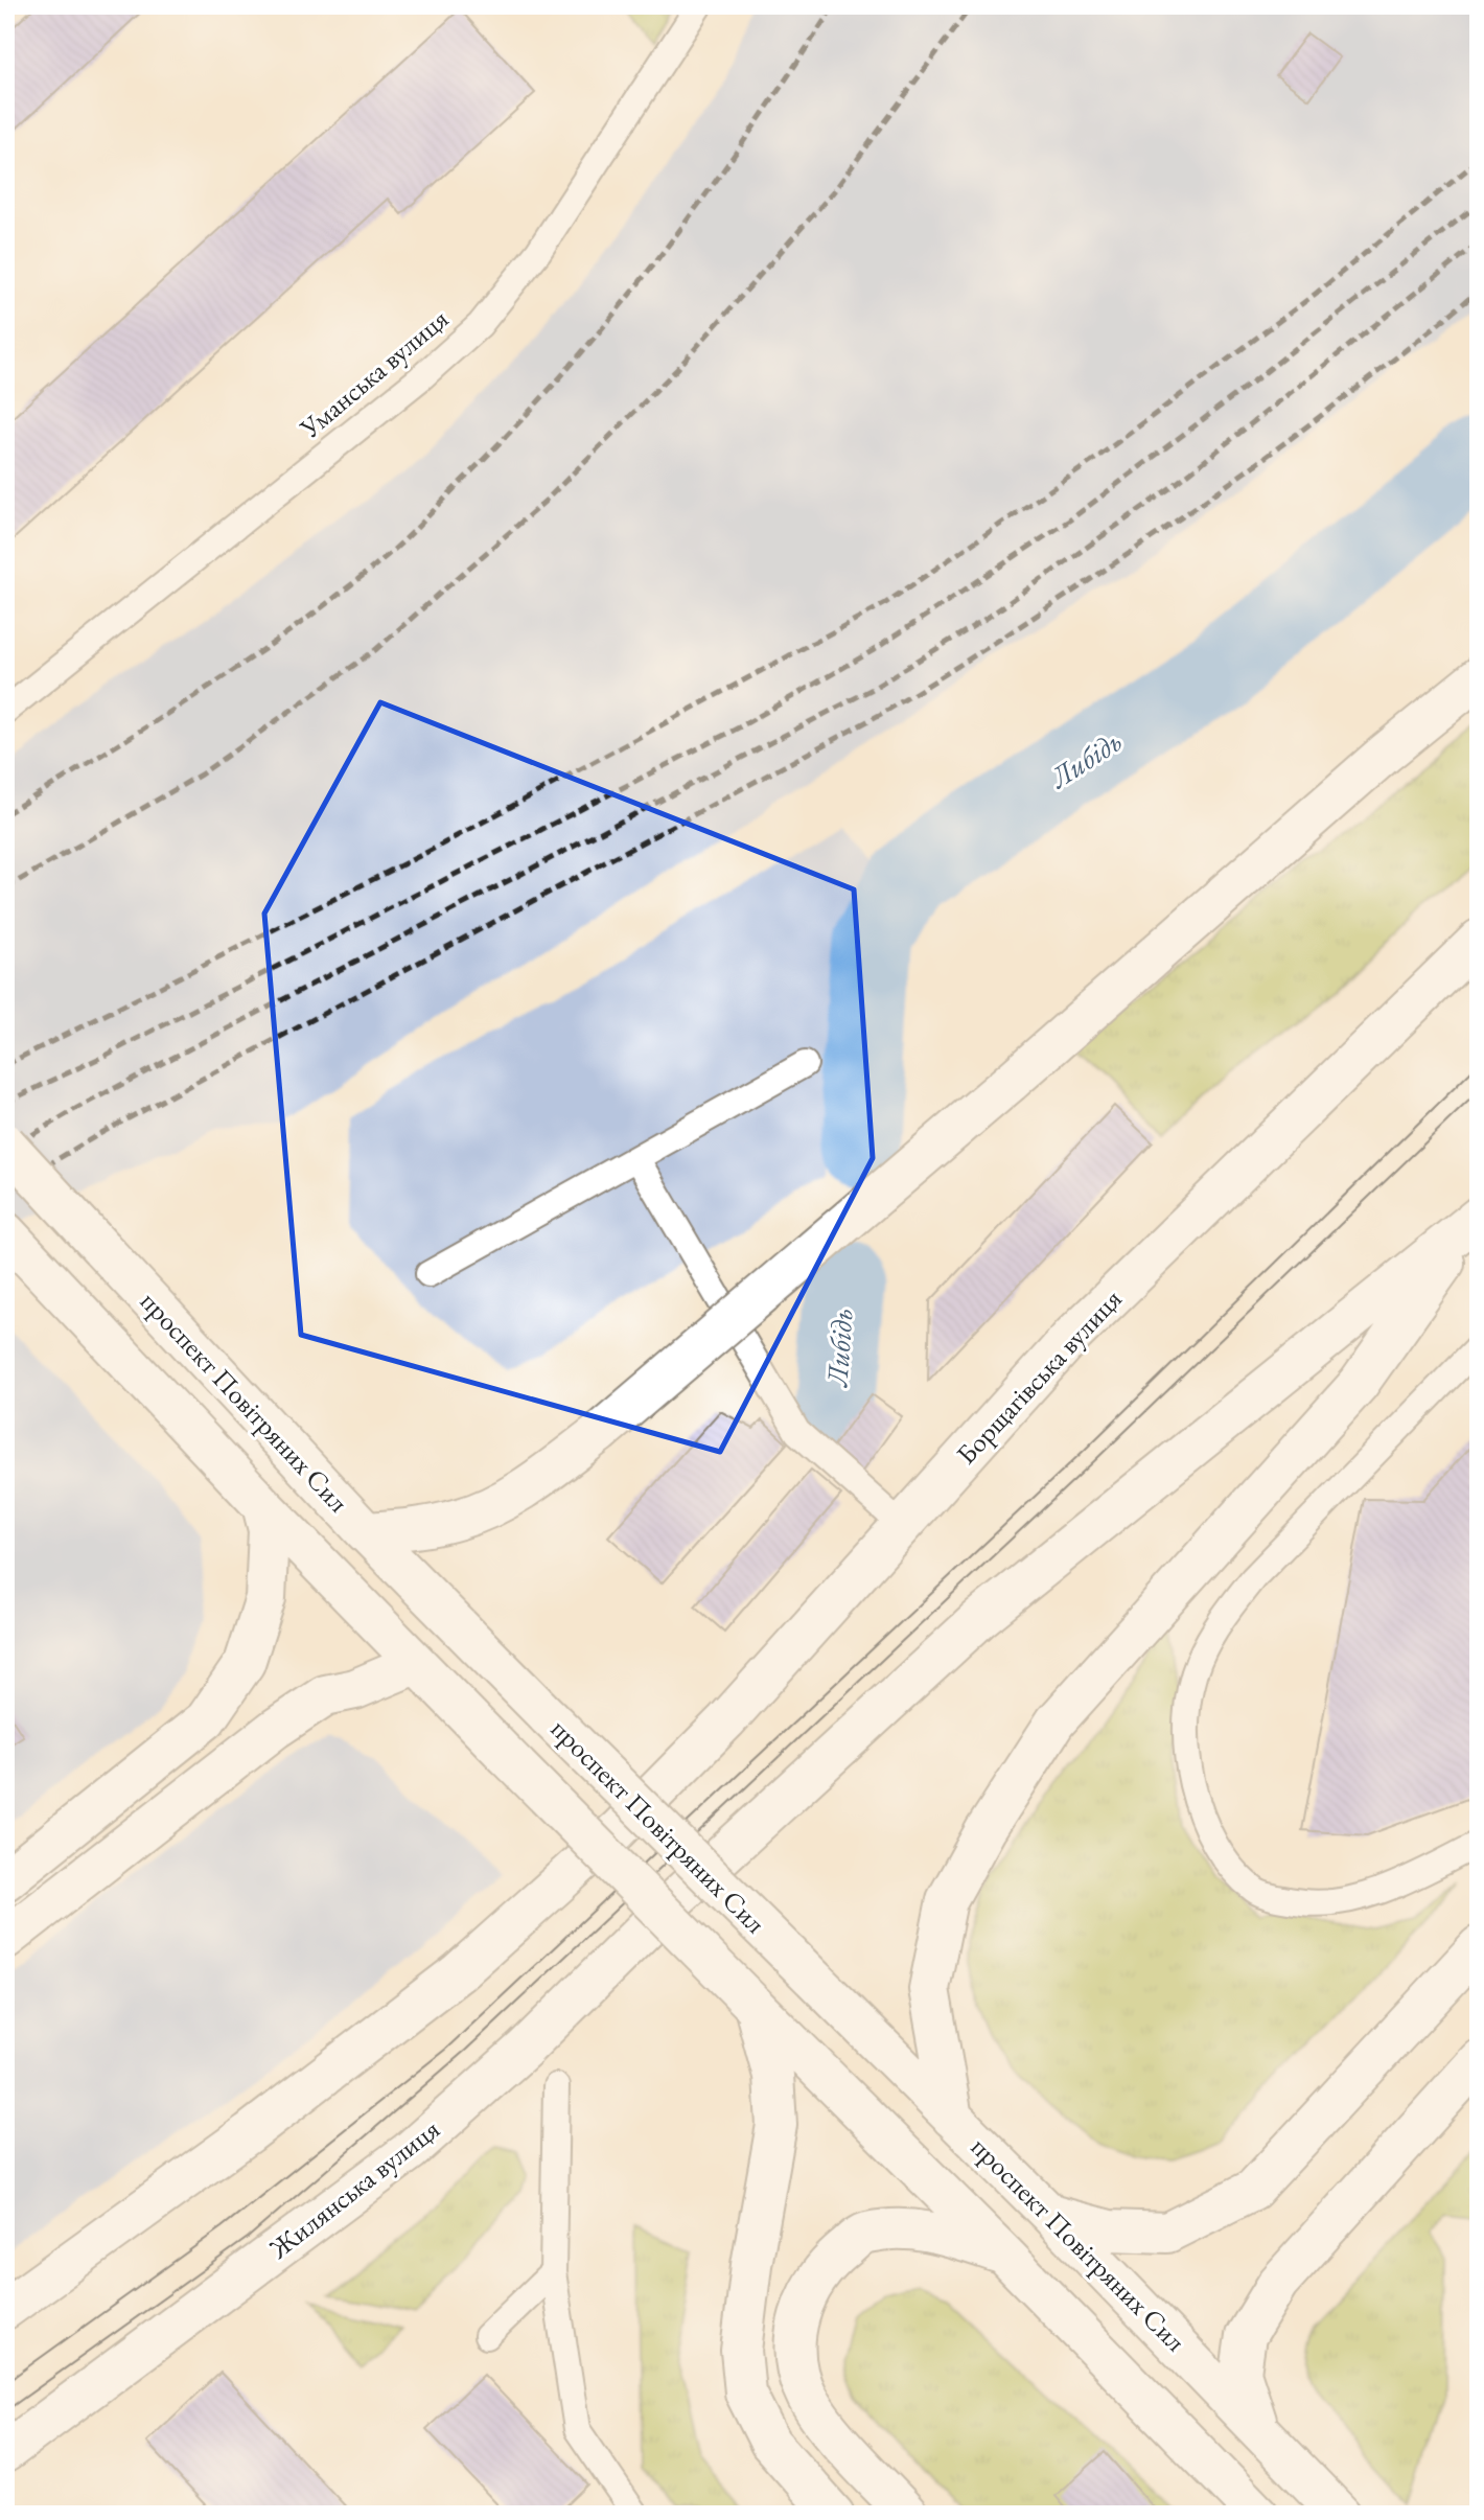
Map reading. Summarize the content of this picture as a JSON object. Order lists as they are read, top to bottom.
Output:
{
  "streets": {
    "main road": ["Борщагівська вулиця", "проспект Повітряних Сил", "Жилянська вулиця"],
    "lane": ["Уманська вулиця"]
  },
  "water": ["Либідь"]
}
